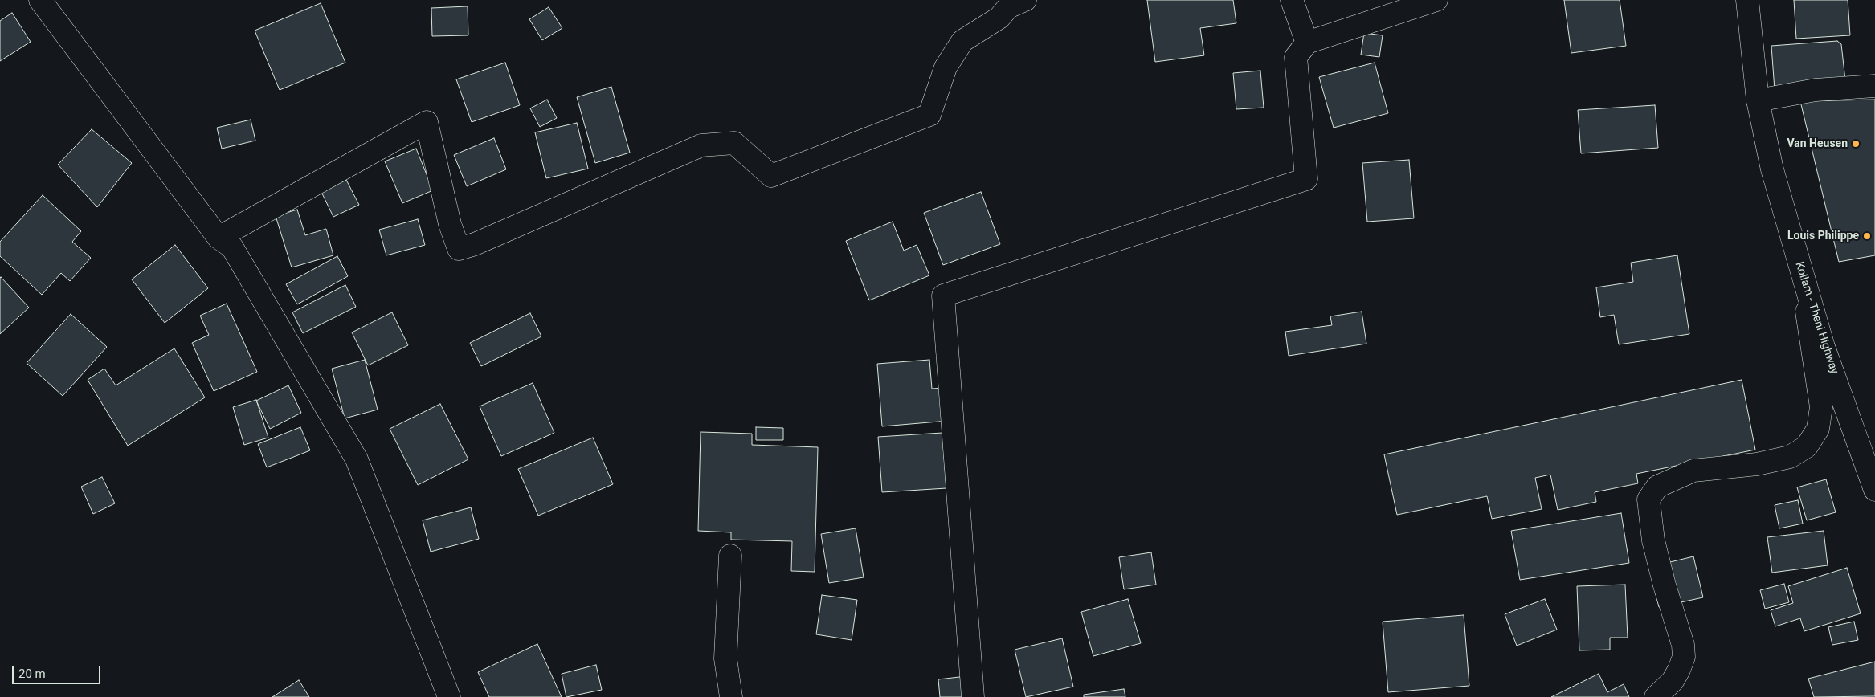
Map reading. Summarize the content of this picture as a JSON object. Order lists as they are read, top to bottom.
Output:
{
  "streets": {
    "main road": ["Kollam - Theni Highway"]
  },
  "places": ["Van Heusen", "Louis Philippe"],
  "scale_bar": "20 m"
}
